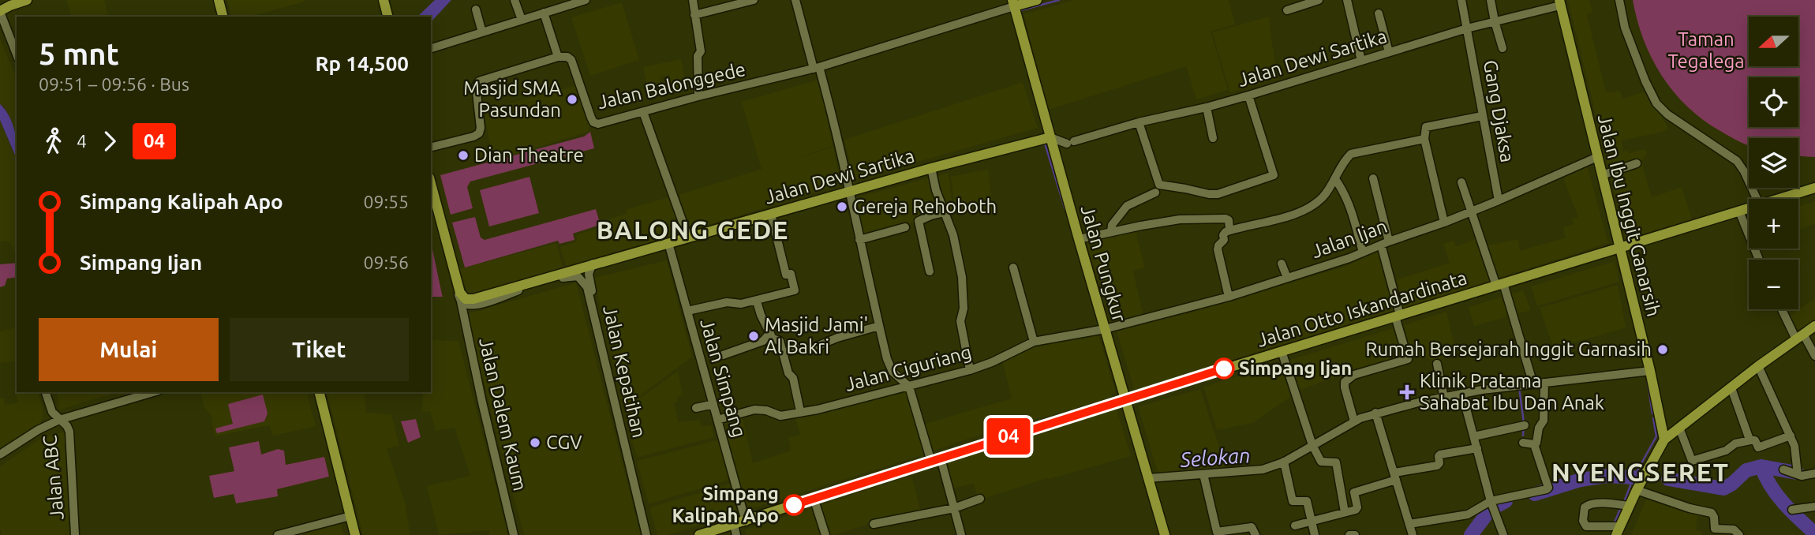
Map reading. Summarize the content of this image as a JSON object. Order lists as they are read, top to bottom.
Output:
{
  "streets": {
    "main road": [
      "Jalan Dewi Sartika",
      "Jalan Ibu Inggit Ganarsih",
      "Jalan Pungkur",
      "Jalan Otto Iskandardinata",
      "Jalan Dalem Kaum"
    ],
    "street": [
      "Jalan Balonggede",
      "Gang Djaksa",
      "Jalan Ijan",
      "Jalan Ciguriang",
      "Jalan Kepatihan",
      "Jalan Simpang",
      "Jalan ABC"
    ]
  },
  "crossings": [
    ["Jalan Dewi Sartika", "Gang Djaksa"],
    ["Jalan Dewi Sartika", "Jalan Ibu Inggit Ganarsih"],
    ["Jalan Dewi Sartika", "Jalan Pungkur"],
    ["Jalan Dewi Sartika", "Jalan Kepatihan"],
    ["Jalan Dewi Sartika", "Jalan Simpang"],
    ["Jalan Dewi Sartika", "Jalan Dalem Kaum"],
    ["Jalan Balonggede", "Jalan Pungkur"],
    ["Gang Djaksa", "Jalan Ijan"],
    ["Jalan Ibu Inggit Ganarsih", "Jalan Ijan"],
    ["Jalan Ibu Inggit Ganarsih", "Jalan Otto Iskandardinata"],
    ["Jalan Ijan", "Jalan Pungkur"],
    ["Jalan Ijan", "Jalan Ciguriang"],
    ["Jalan Pungkur", "Jalan Otto Iskandardinata"],
    ["Jalan Pungkur", "Jalan Ciguriang"],
    ["Jalan Otto Iskandardinata", "Jalan Simpang"],
    ["Jalan Ciguriang", "Jalan Simpang"]
  ],
  "districts": ["BALONG GEDE", "NYENGSERET"],
  "water": ["Selokan"],
  "parks": ["Taman Tegalega"],
  "places": {
    "other": [
      "Masjid SMA Pasundan",
      "Dian Theatre",
      "Gereja Rehoboth",
      "Masjid Jami' Al Bakri",
      "Rumah Bersejarah Inggit Garnasih",
      "Simpang Ijan",
      "CGV",
      "Simpang Kalipah Apo"
    ],
    "health": ["Klinik Pratama Sahabat Ibu Dan Anak"]
  },
  "lines": ["bus line 04"],
  "north": "left",
  "page": {
    "on_map": "04",
    "map_buttons": ["+", "−"],
    "heading": ["5 mnt", "09:51 – 09:56 · Bus", "Rp 14,500"],
    "legs": ["4", "04"],
    "list": [
      {
        "name": "Simpang Kalipah Apo",
        "value": "09:55"
      },
      {
        "name": "Simpang Ijan",
        "value": "09:56"
      }
    ],
    "buttons": ["Mulai", "Tiket"]
  }
}
